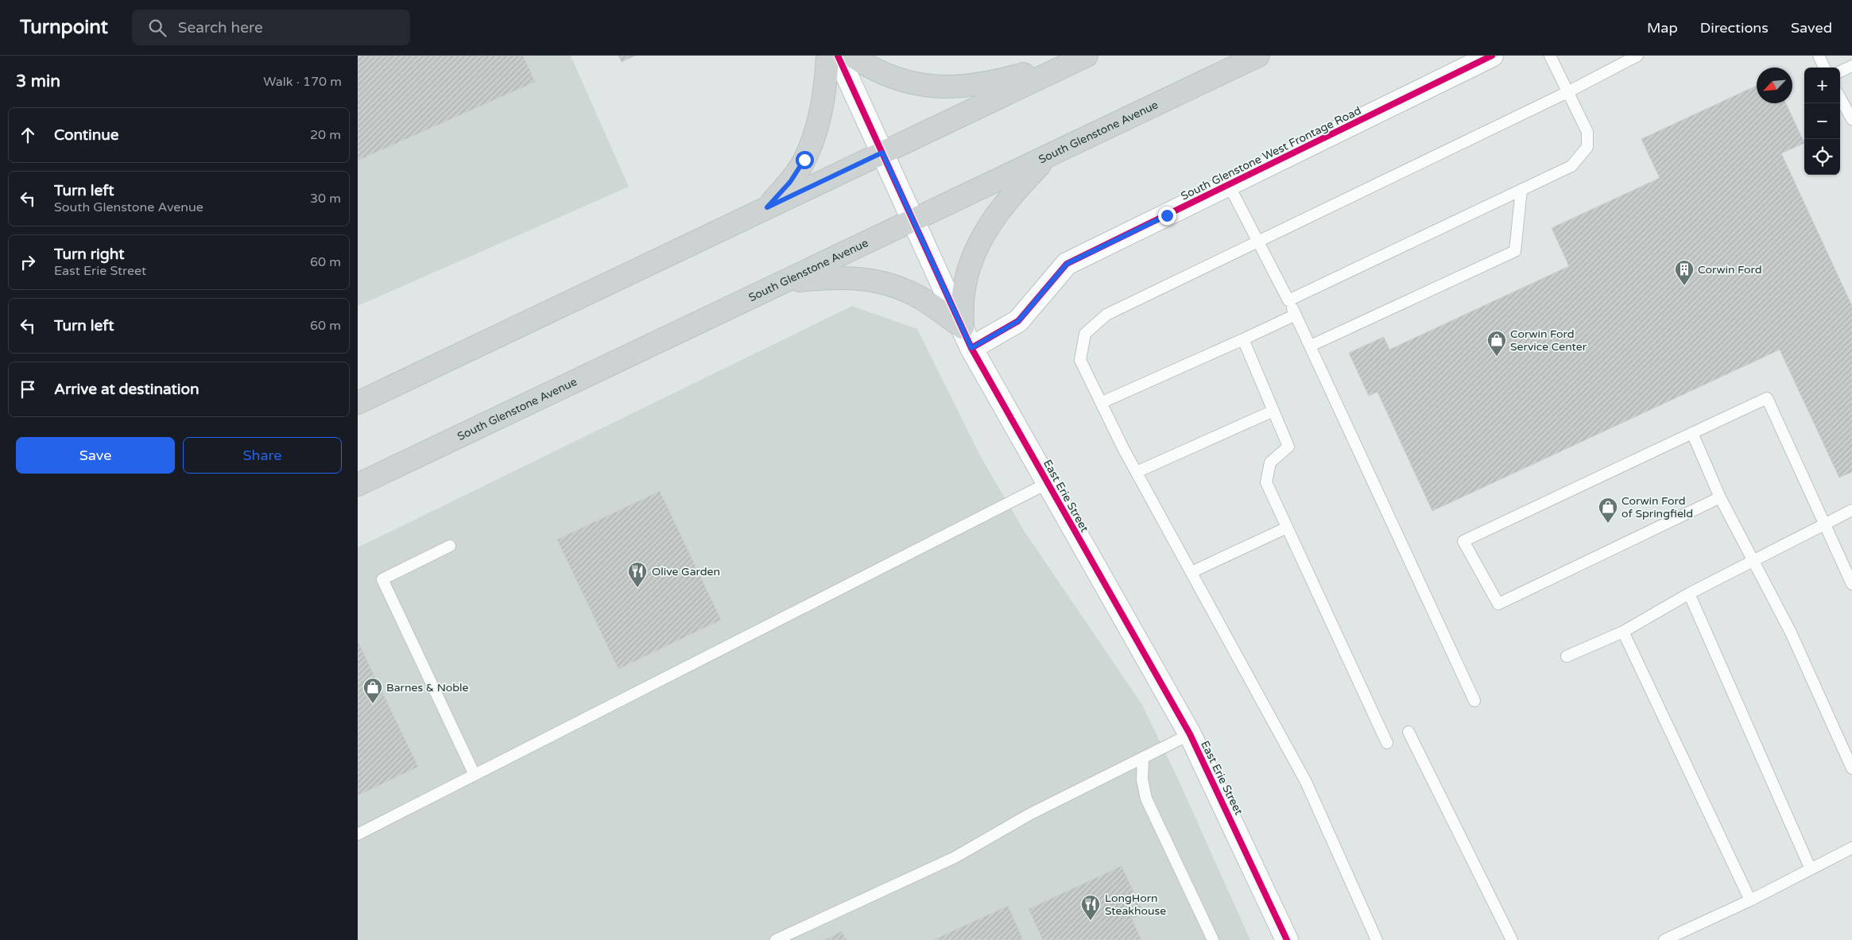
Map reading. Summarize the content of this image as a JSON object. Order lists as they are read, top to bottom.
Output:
{
  "streets": {
    "main road": ["South Glenstone Avenue"],
    "street": ["South Glenstone West Frontage Road", "East Erie Street"]
  },
  "crossings": [
    ["South Glenstone Avenue", "East Erie Street"],
    ["South Glenstone West Frontage Road", "East Erie Street"]
  ],
  "places": {
    "building": ["Corwin Ford"],
    "shop": ["Corwin Ford Service Center", "Corwin Ford of Springfield", "Barnes & Noble"],
    "restaurant": ["Olive Garden", "LongHorn Steakhouse"]
  },
  "north": "bottom left",
  "page": {
    "header": "Turnpoint",
    "search": "Search here",
    "nav": ["Map", "Directions", "Saved"],
    "heading": ["3 min", "Walk · 170 m"],
    "map_buttons": ["+", "−"],
    "list": [
      ["Continue", "20 m"],
      ["Turn left", "South Glenstone Avenue", "30 m"],
      ["Turn right", "East Erie Street", "60 m"],
      ["Turn left", "60 m"],
      "Arrive at destination"
    ],
    "buttons": ["Save", "Share"]
  }
}
